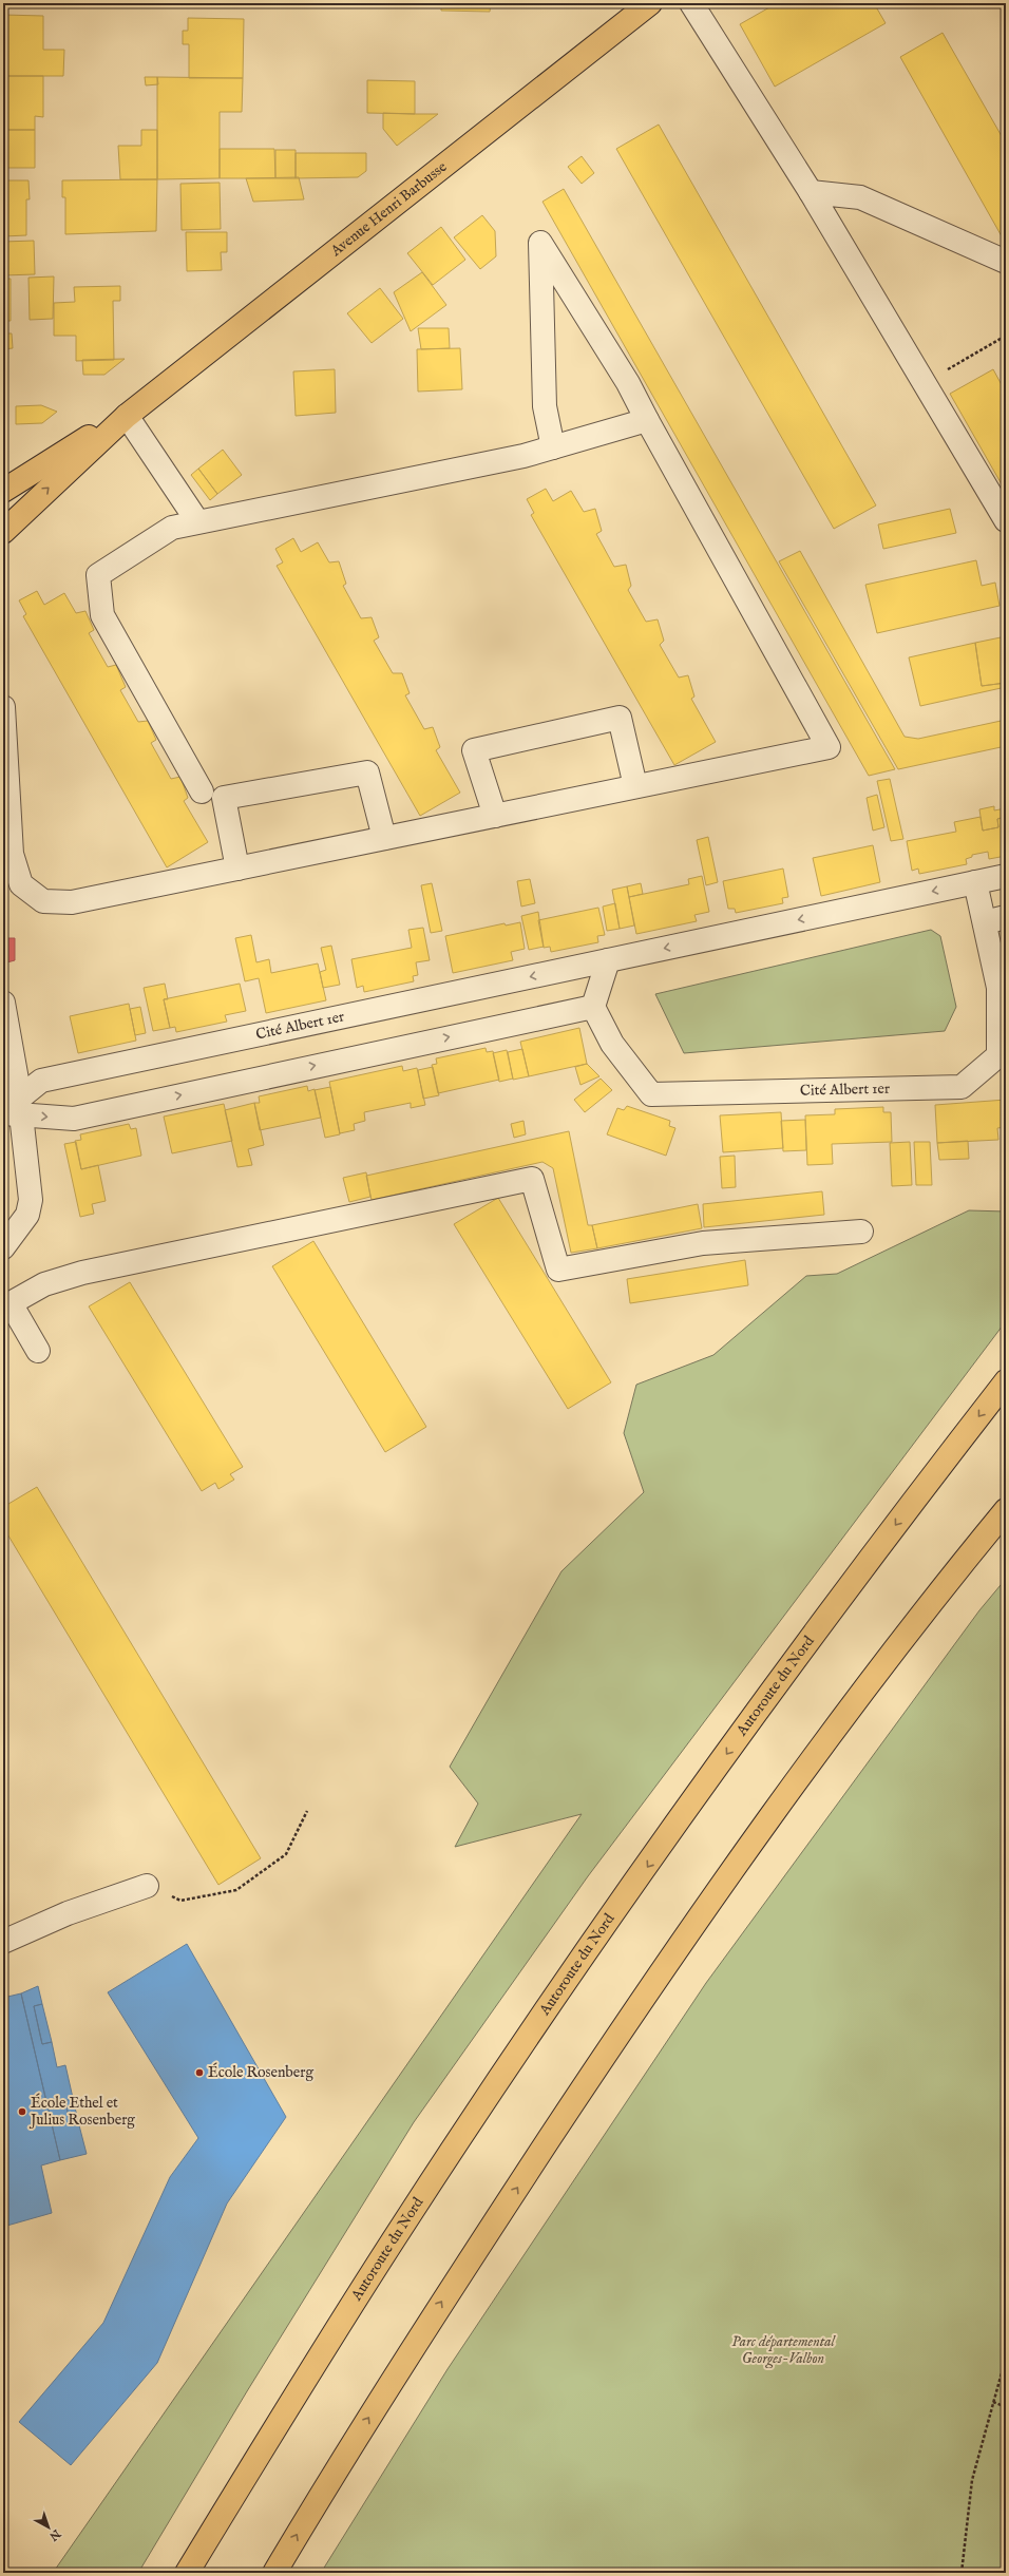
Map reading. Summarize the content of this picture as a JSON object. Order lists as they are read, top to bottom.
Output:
{
  "streets": {
    "main road": ["Avenue Henri Barbusse", "Autoroute du Nord"],
    "street": ["Cité Albert 1er"]
  },
  "parks": ["Parc départemental Georges-Valbon"],
  "places": ["École Rosenberg", "École Ethel et Julius Rosenberg"],
  "north": "bottom right"
}
